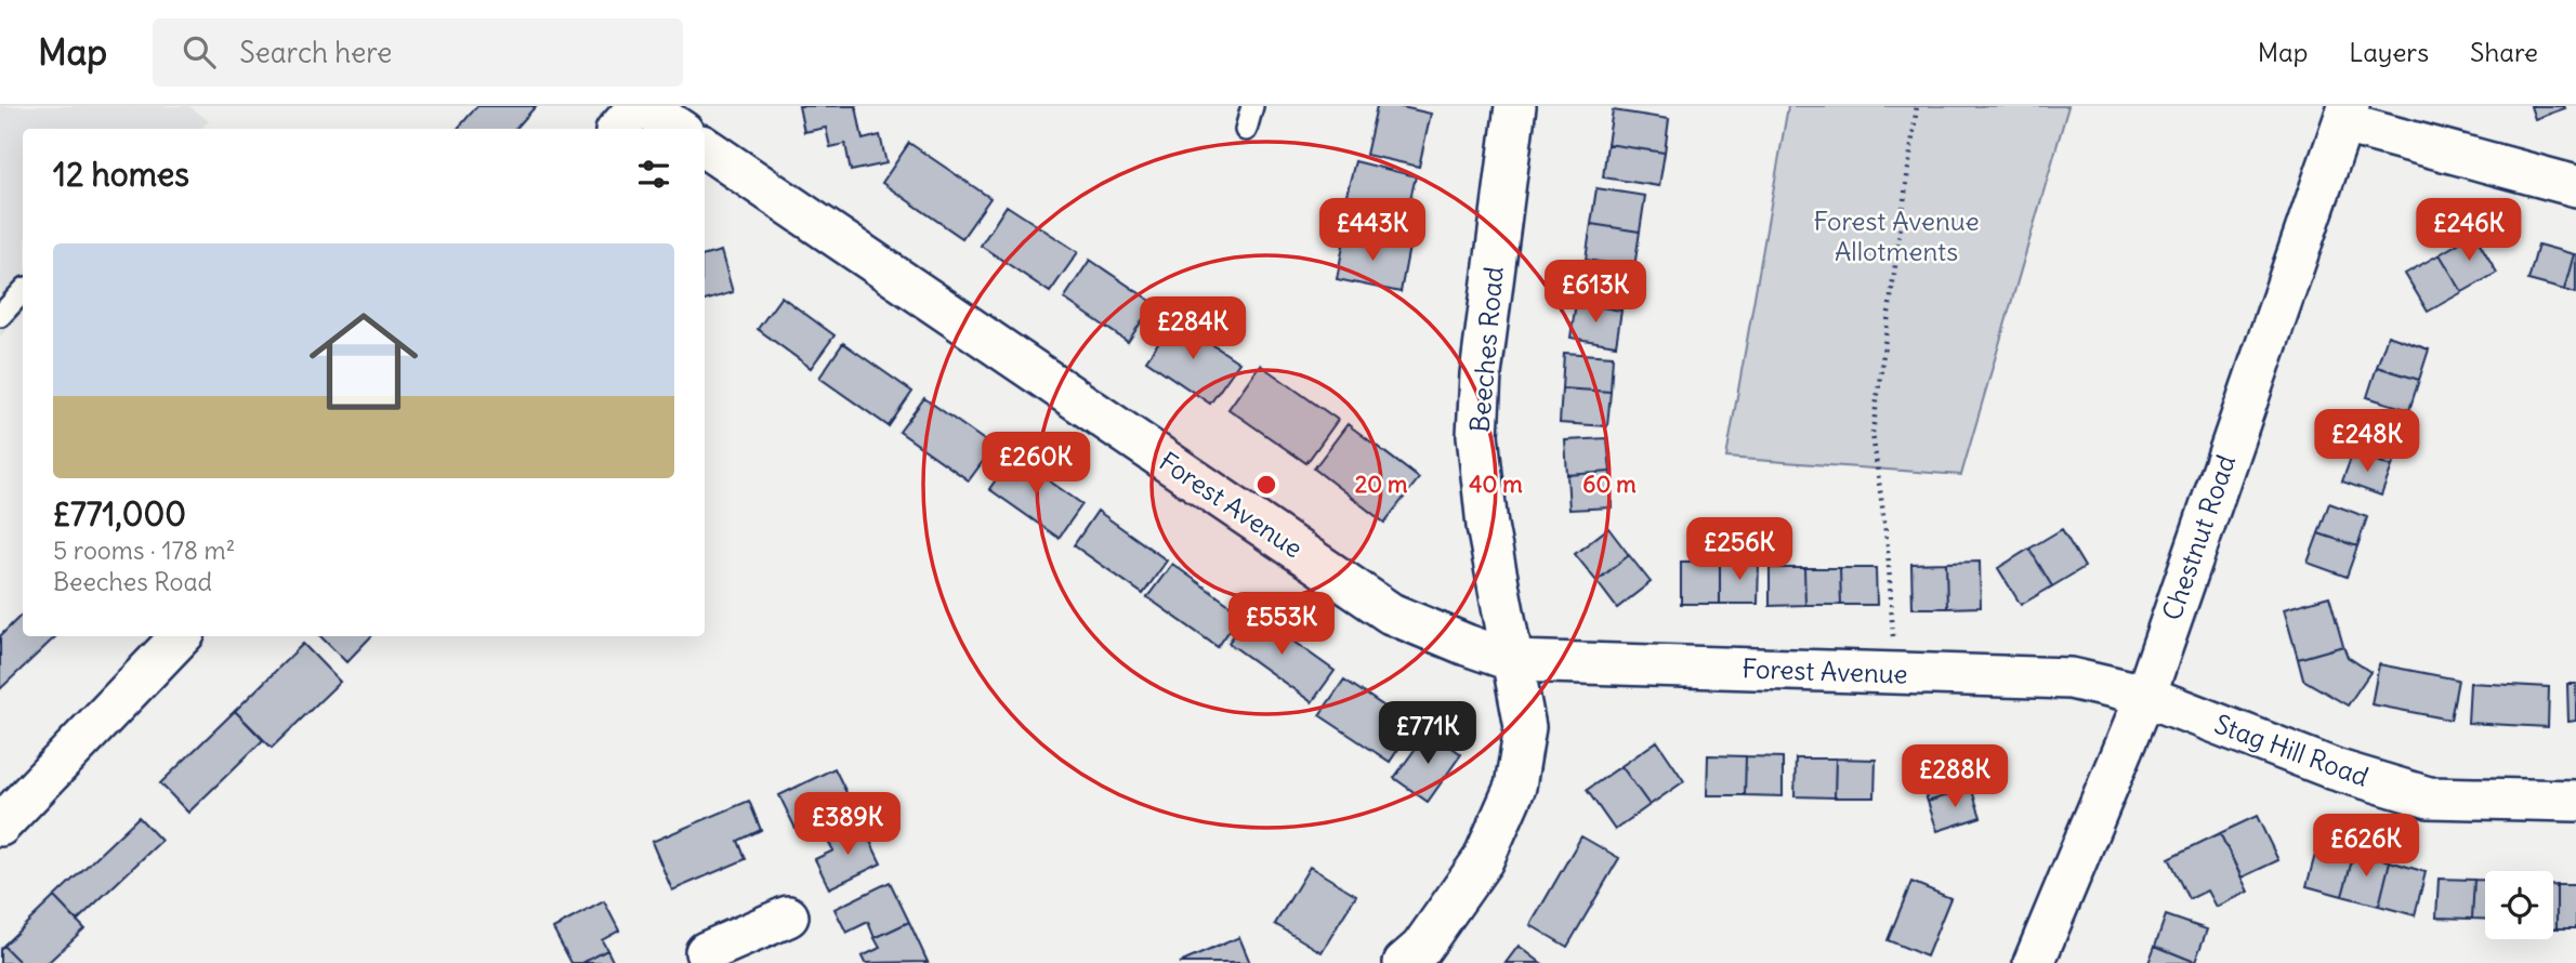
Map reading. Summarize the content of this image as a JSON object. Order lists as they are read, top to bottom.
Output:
{
  "streets": {
    "street": [
      "Beeches Road",
      "Forest Avenue",
      "Chestnut Road",
      "Stag Hill Road"
    ]
  },
  "crossings": [
    ["Beeches Road", "Forest Avenue"],
    ["Forest Avenue", "Chestnut Road"],
    ["Forest Avenue", "Stag Hill Road"],
    ["Chestnut Road", "Stag Hill Road"]
  ],
  "parks": ["Forest Avenue Allotments"],
  "page": {
    "header": "Map",
    "search": "Search here",
    "nav": ["Map", "Layers", "Share"],
    "heading": "12 homes",
    "price": [
      "£443K",
      "£246K",
      "£613K",
      "£284K",
      "£248K",
      "£260K",
      "£256K",
      "£553K",
      "£771K",
      "£288K",
      "£389K",
      "£626K"
    ],
    "list": [
      {
        "name": "£771,000",
        "note": "5 rooms · 178 m² · Beeches Road"
      }
    ]
  },
  "rings": ["20 m", "40 m", "60 m"]
}
